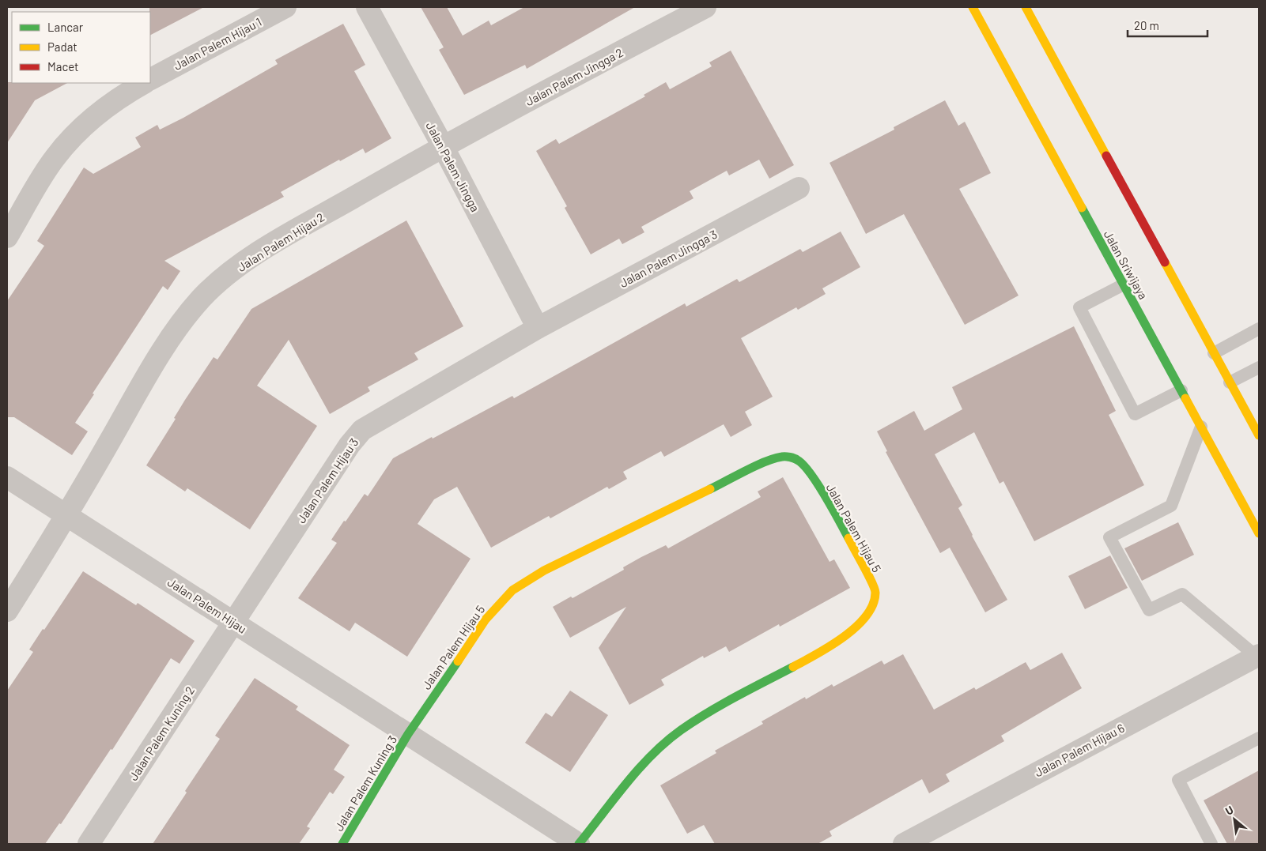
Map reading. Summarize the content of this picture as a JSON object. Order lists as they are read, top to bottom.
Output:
{
  "streets": {
    "street": [
      "Jalan Palem Hijau 1",
      "Jalan Palem Jingga 2",
      "Jalan Palem Jingga",
      "Jalan Palem Hijau 2",
      "Jalan Palem Jingga 3",
      "Jalan Sriwijaya",
      "Jalan Palem Hijau 3",
      "Jalan Palem Hijau 5",
      "Jalan Palem Hijau",
      "Jalan Palem Kuning 2",
      "Jalan Palem Hijau 6",
      "Jalan Palem Kuning 3"
    ]
  },
  "crossings": [
    ["Jalan Palem Jingga 2", "Jalan Palem Jingga"],
    ["Jalan Palem Jingga 2", "Jalan Palem Hijau 2"],
    ["Jalan Palem Jingga", "Jalan Palem Hijau 2"],
    ["Jalan Palem Jingga", "Jalan Palem Jingga 3"],
    ["Jalan Palem Jingga", "Jalan Palem Hijau 3"],
    ["Jalan Palem Hijau 2", "Jalan Palem Hijau"],
    ["Jalan Palem Jingga 3", "Jalan Palem Hijau 3"],
    ["Jalan Palem Hijau 3", "Jalan Palem Hijau"],
    ["Jalan Palem Hijau 3", "Jalan Palem Kuning 2"],
    ["Jalan Palem Hijau 5", "Jalan Palem Hijau"],
    ["Jalan Palem Hijau 5", "Jalan Palem Kuning 3"],
    ["Jalan Palem Hijau", "Jalan Palem Kuning 2"],
    ["Jalan Palem Hijau", "Jalan Palem Kuning 3"]
  ],
  "legend": ["Lancar", "Padat", "Macet"],
  "scale_bar": "20 m",
  "north": "top left"
}
